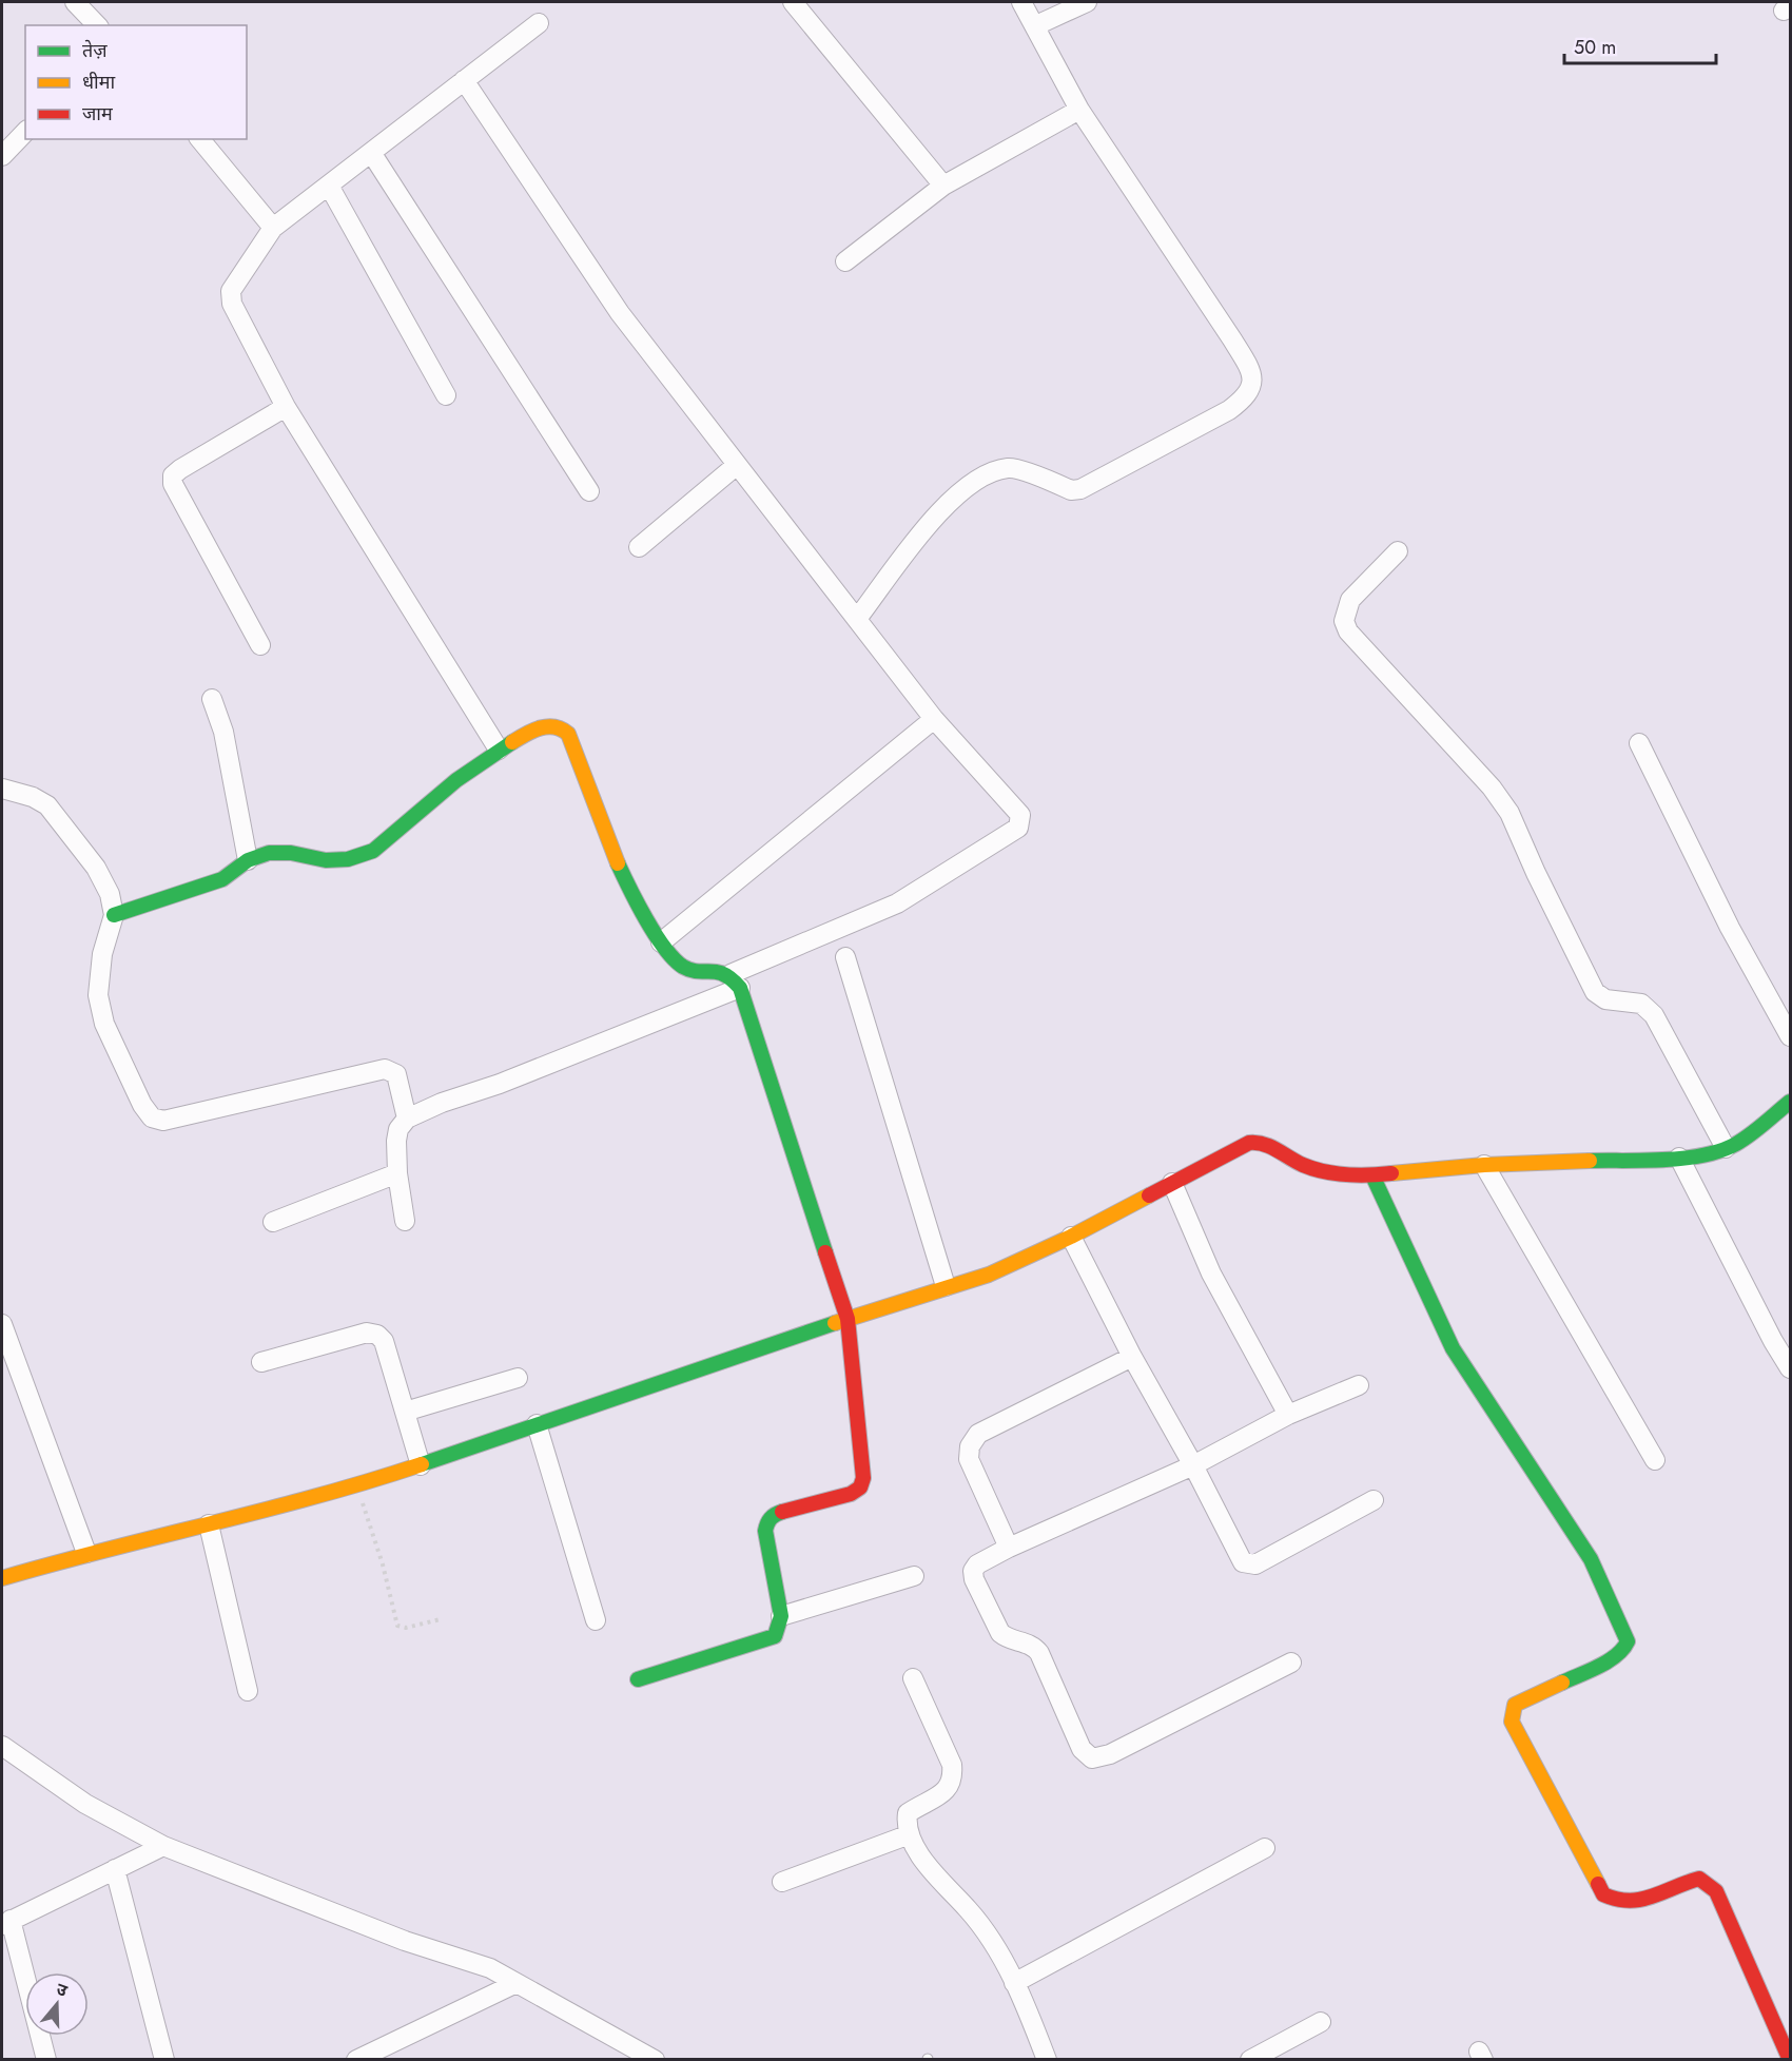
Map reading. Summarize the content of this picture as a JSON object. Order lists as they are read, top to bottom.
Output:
{
  "legend": ["तेज़", "धीमा", "जाम"],
  "scale_bar": "50 m",
  "north": "top"
}
